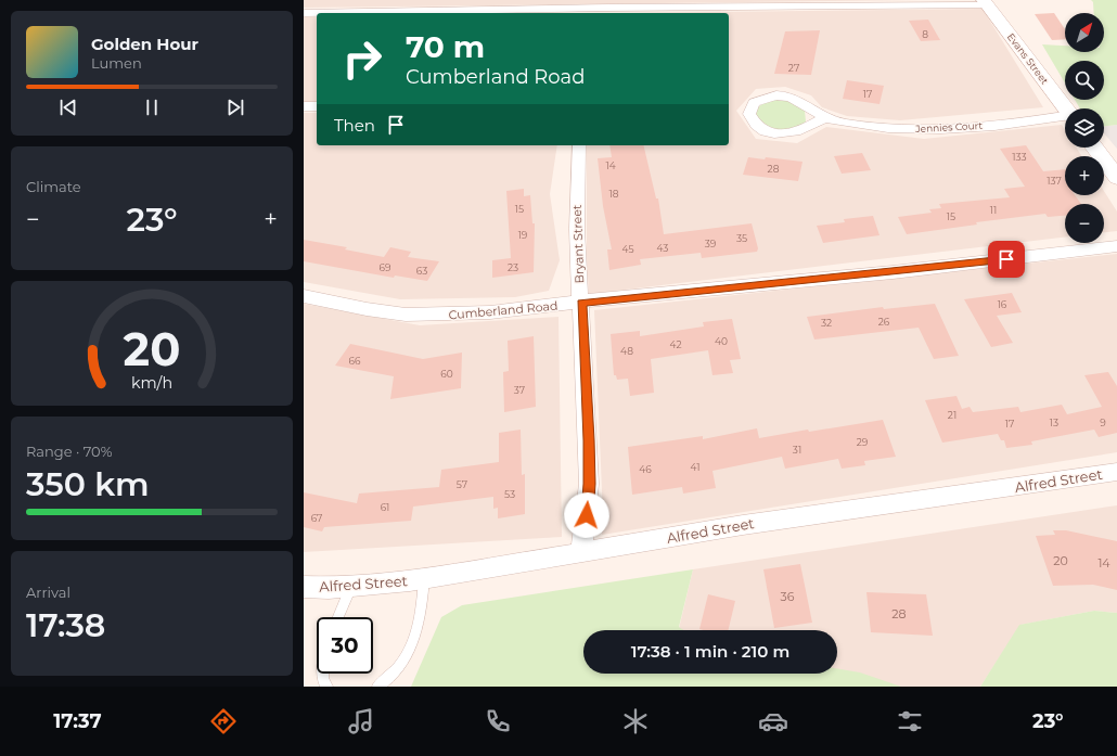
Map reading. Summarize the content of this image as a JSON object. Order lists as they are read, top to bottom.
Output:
{
  "streets": {
    "street": [
      "Evans Street",
      "Jennies Court",
      "Bryant Street",
      "Cumberland Road",
      "Alfred Street"
    ]
  },
  "crossings": [
    ["Bryant Street", "Cumberland Road"],
    ["Bryant Street", "Alfred Street"]
  ],
  "house_numbers": [
    "8",
    "27",
    "17",
    "133",
    "14",
    "28",
    "137",
    "18",
    "15",
    "11",
    "15",
    "19",
    "35",
    "39",
    "43",
    "45",
    "69",
    "23",
    "63",
    "16",
    "26",
    "32",
    "40",
    "42",
    "48",
    "66",
    "60",
    "37",
    "21",
    "13",
    "9",
    "17",
    "29",
    "31",
    "41",
    "46",
    "57",
    "53",
    "61",
    "67",
    "20",
    "14",
    "36",
    "28"
  ],
  "north": "top right",
  "page": {
    "map_buttons": ["+", "−"],
    "turn": ["70 m", "Cumberland Road"],
    "song": ["Golden Hour", "Lumen"],
    "then": "Then",
    "tile": [
      "Climate",
      ["Range · 70%", "350 km"],
      ["Arrival", "17:38"]
    ],
    "heat": ["−", "23°", "+"],
    "limit": "30",
    "trip": "17:38 · 1 min · 210 m",
    "tabs": ["17:37", "23°"],
    "gauge": ["20", "km/h"]
  }
}
